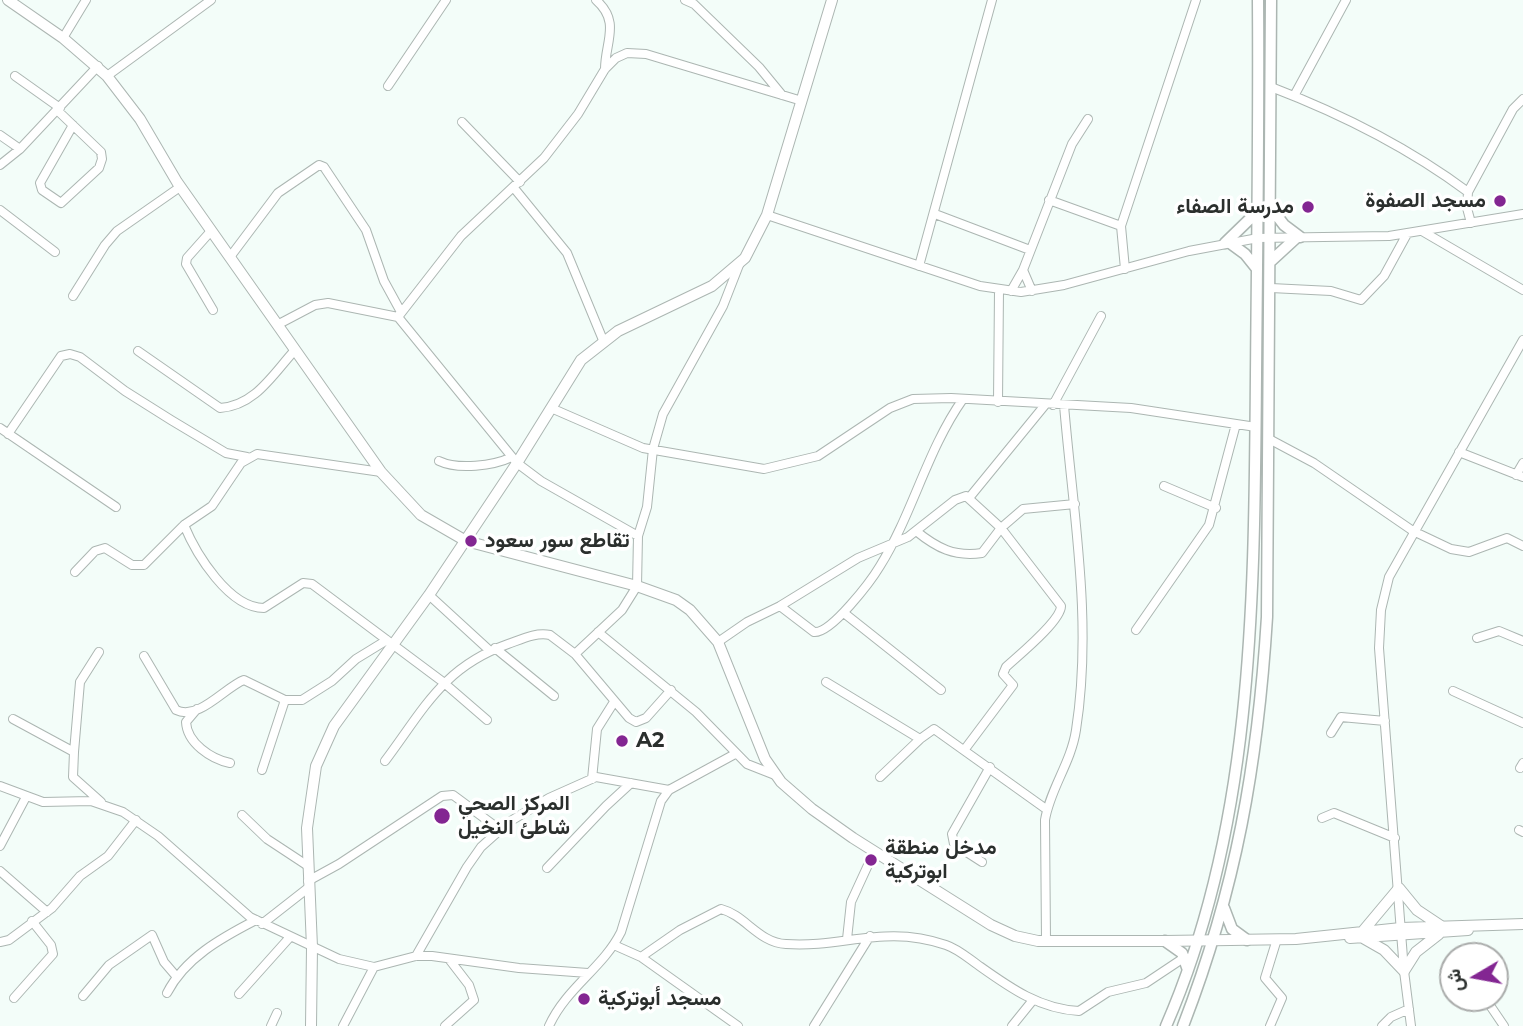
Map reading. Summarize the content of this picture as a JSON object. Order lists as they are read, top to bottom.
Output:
{
  "places": [
    "مسجد الصفوة",
    "مدرسة الصفاء",
    "تقاطع سور سعود",
    "A2",
    "المركز الصحي شاطئ النخيل",
    "مدخل منطقة ابوتركية",
    "مسجد أبوتركية"
  ],
  "north": "left"
}
